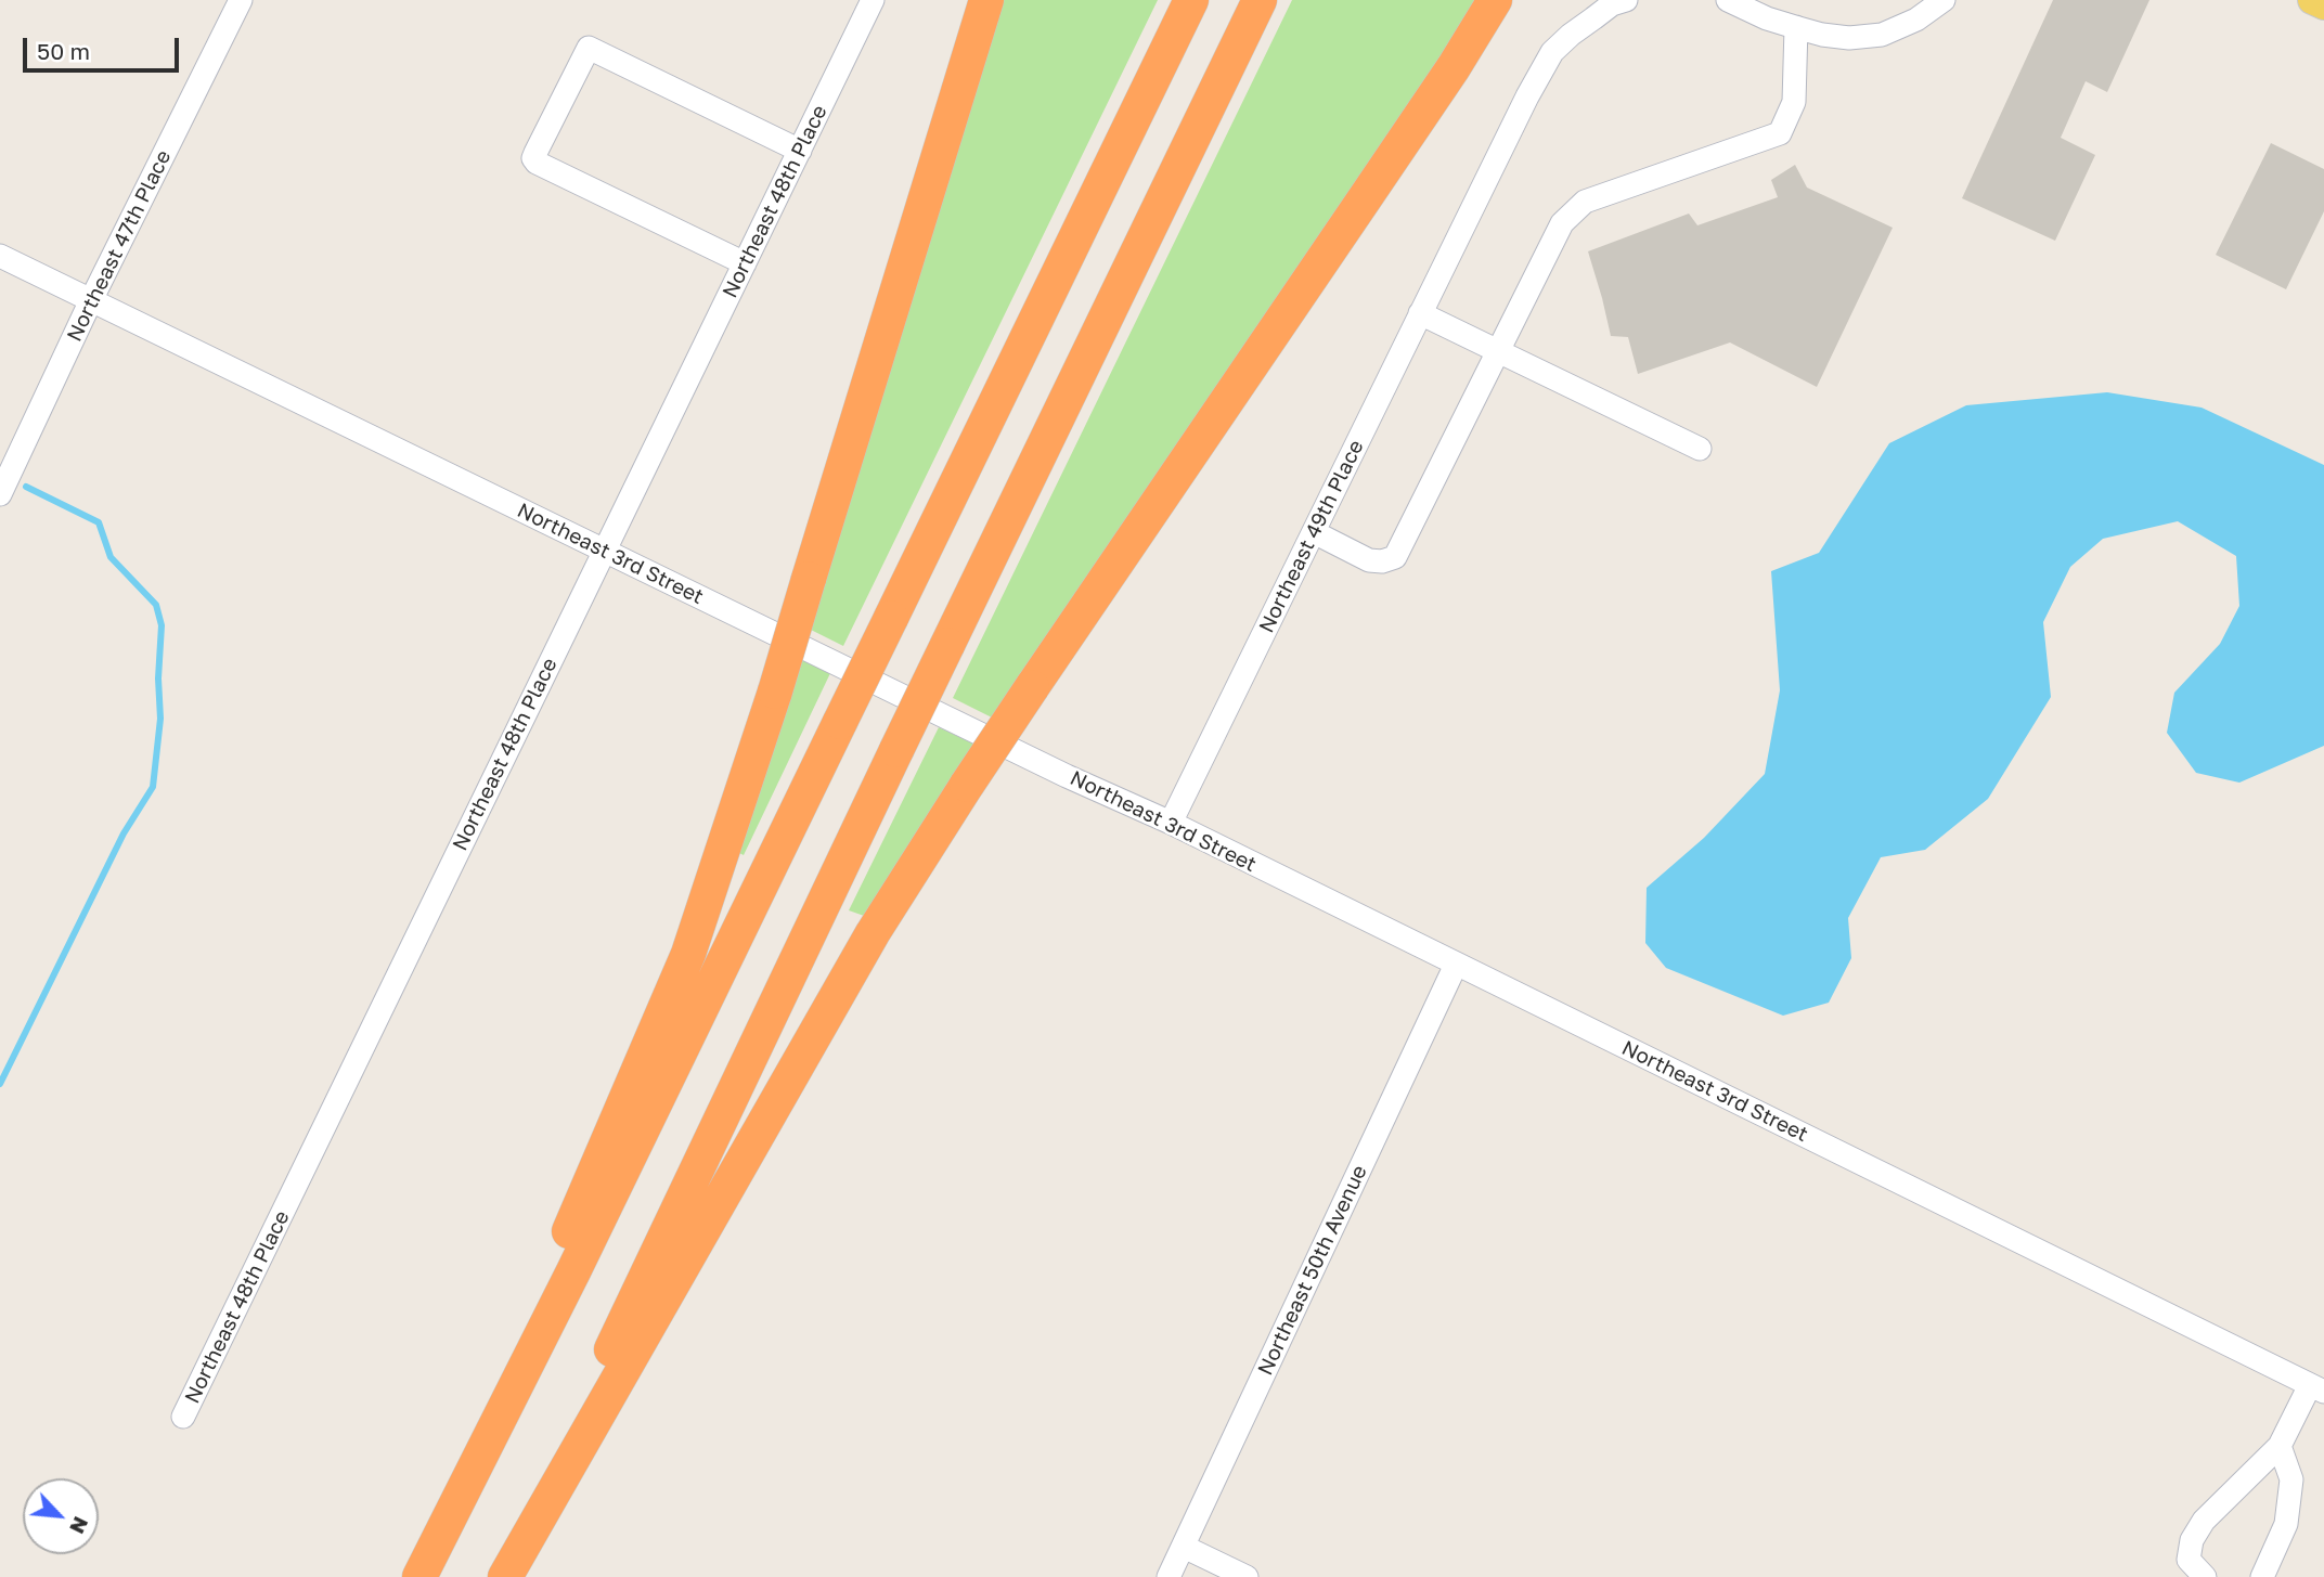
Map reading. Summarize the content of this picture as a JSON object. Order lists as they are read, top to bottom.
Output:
{
  "streets": {
    "street": [
      "Northeast 48th Place",
      "Northeast 47th Place",
      "Northeast 49th Place",
      "Northeast 3rd Street",
      "Northeast 50th Avenue"
    ]
  },
  "crossings": [
    ["Northeast 48th Place", "Northeast 3rd Street"],
    ["Northeast 47th Place", "Northeast 3rd Street"],
    ["Northeast 49th Place", "Northeast 3rd Street"],
    ["Northeast 3rd Street", "Northeast 50th Avenue"]
  ],
  "scale_bar": "50 m",
  "north": "bottom right"
}
